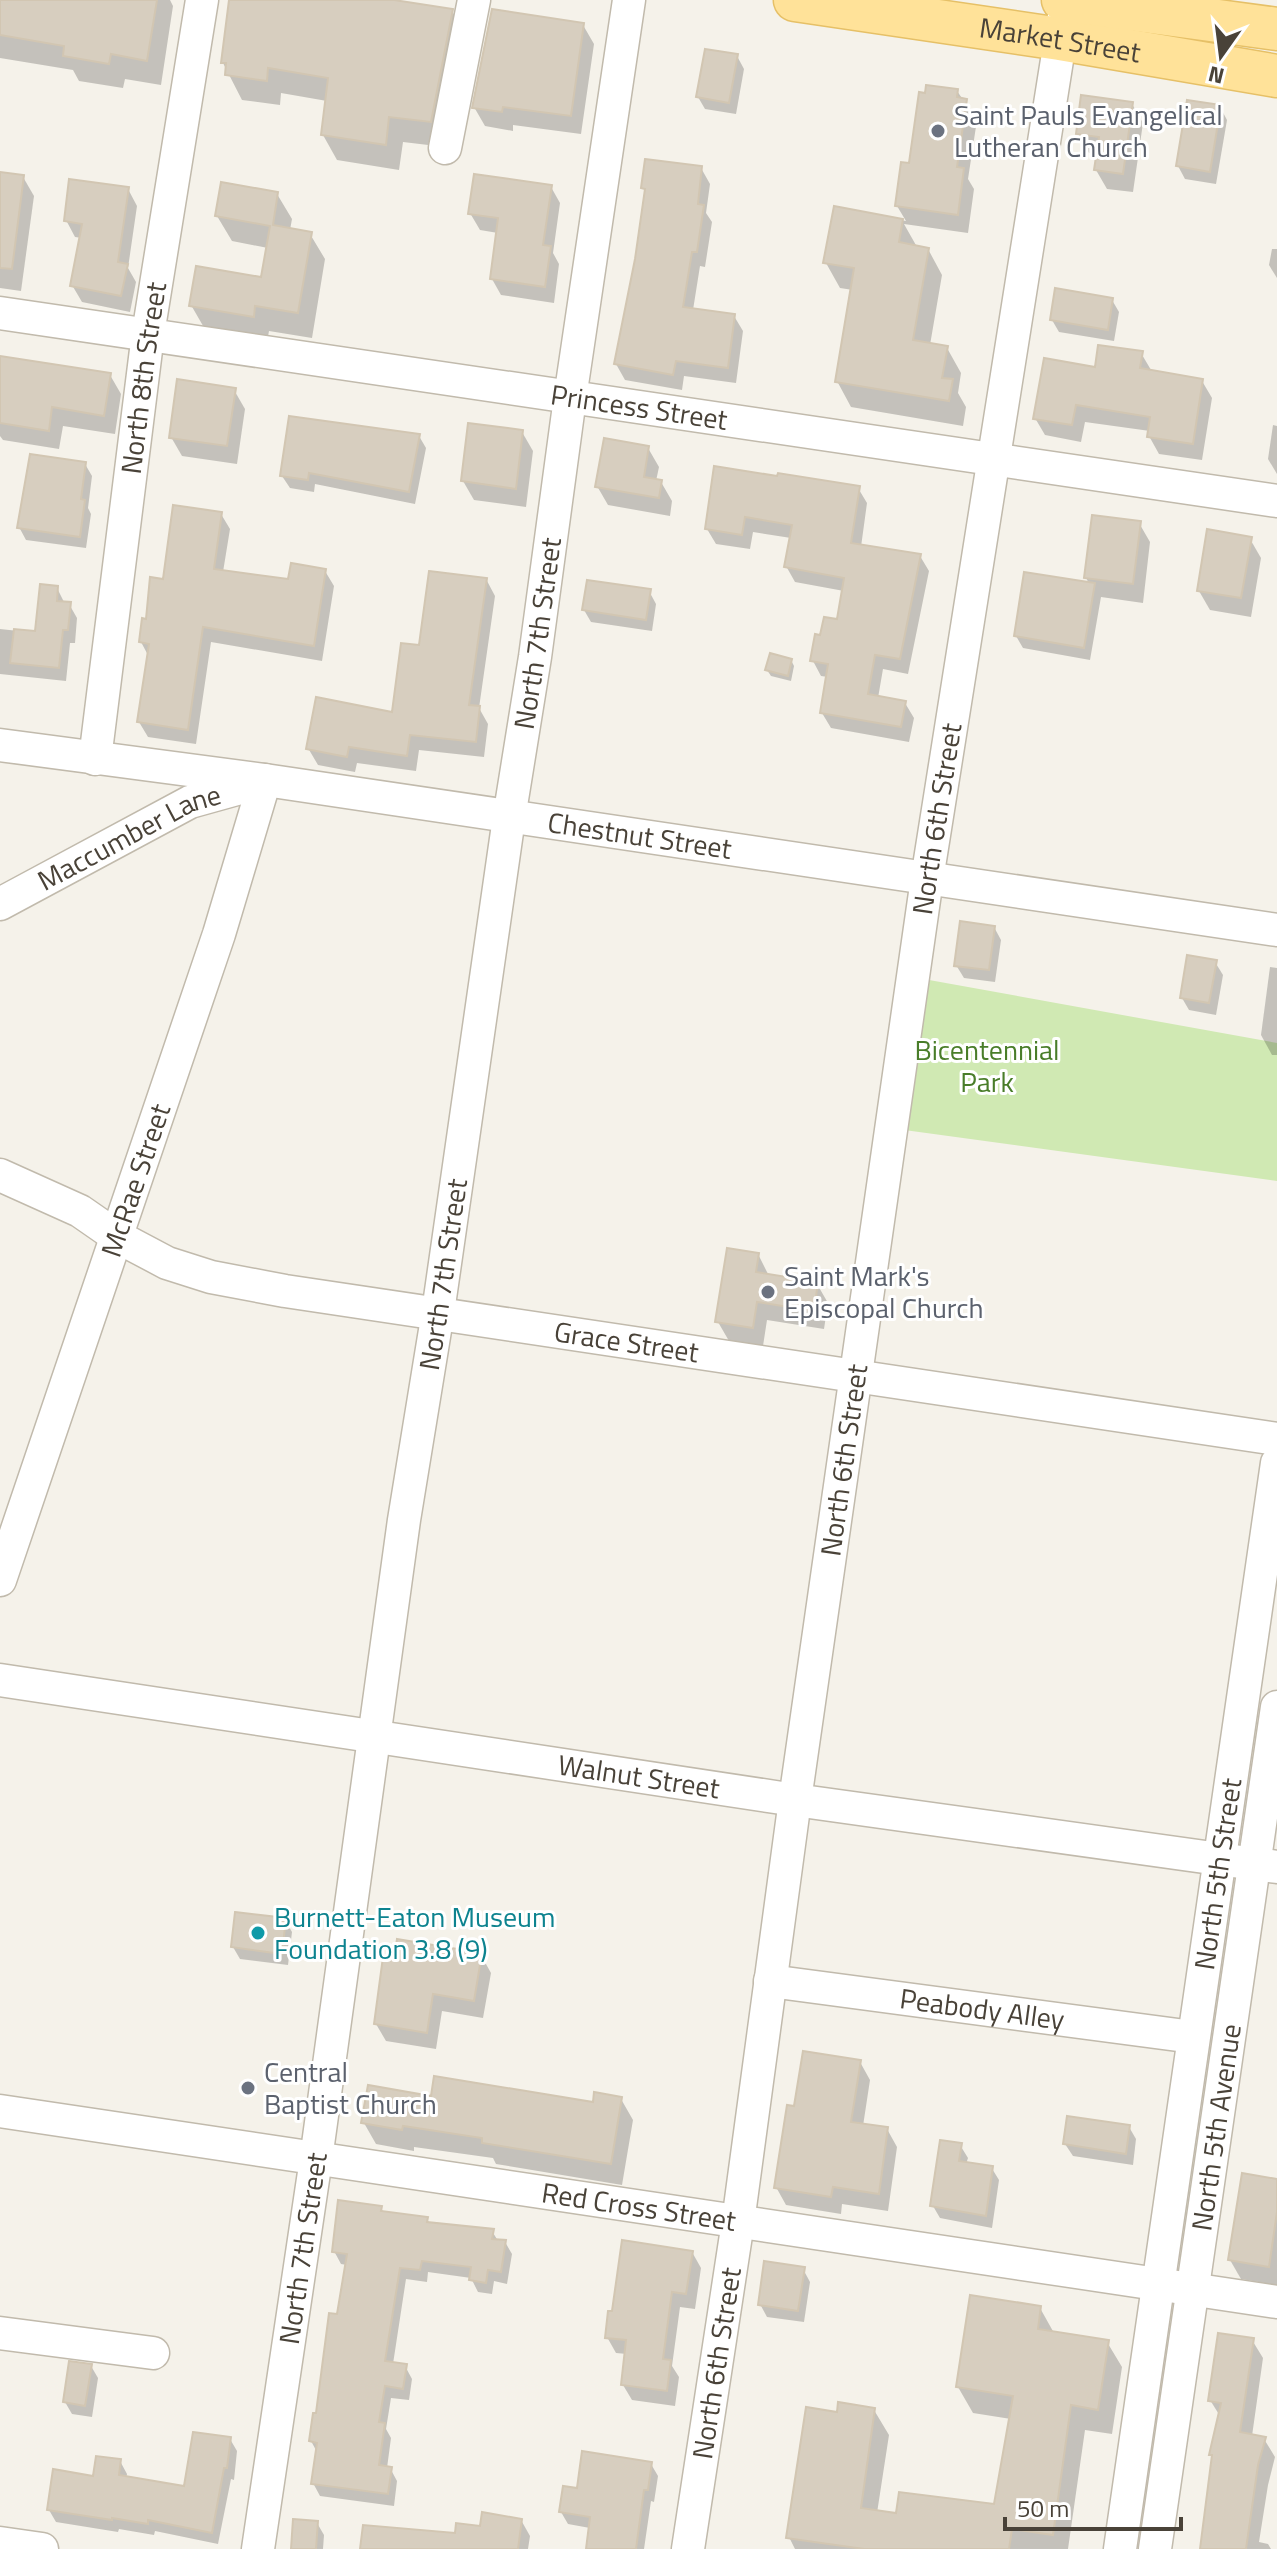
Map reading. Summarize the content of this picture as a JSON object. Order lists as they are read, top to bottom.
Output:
{
  "streets": {
    "main road": ["Market Street"],
    "street": [
      "North 8th Street",
      "Princess Street",
      "North 7th Street",
      "North 6th Street",
      "Chestnut Street",
      "Maccumber Lane",
      "McRae Street",
      "Grace Street",
      "Walnut Street",
      "North 5th Street",
      "Peabody Alley",
      "North 5th Avenue",
      "Red Cross Street"
    ]
  },
  "crossings": [
    ["Market Street", "North 6th Street"],
    ["North 8th Street", "Princess Street"],
    ["North 8th Street", "Chestnut Street"],
    ["Princess Street", "North 7th Street"],
    ["Princess Street", "North 6th Street"],
    ["North 7th Street", "Chestnut Street"],
    ["North 7th Street", "Grace Street"],
    ["North 7th Street", "Walnut Street"],
    ["North 7th Street", "Red Cross Street"],
    ["North 6th Street", "Chestnut Street"],
    ["North 6th Street", "Grace Street"],
    ["North 6th Street", "Walnut Street"],
    ["North 6th Street", "Peabody Alley"],
    ["North 6th Street", "Red Cross Street"],
    ["Chestnut Street", "Maccumber Lane"],
    ["Chestnut Street", "McRae Street"],
    ["Maccumber Lane", "McRae Street"],
    ["McRae Street", "Grace Street"],
    ["Walnut Street", "North 5th Street"],
    ["Walnut Street", "North 5th Avenue"],
    ["North 5th Street", "Peabody Alley"],
    ["North 5th Street", "Red Cross Street"],
    ["North 5th Avenue", "Red Cross Street"]
  ],
  "parks": ["Bicentennial Park"],
  "places": [
    "Saint Pauls Evangelical Lutheran Church",
    "Saint Mark's Episcopal Church",
    "Burnett-Eaton Museum Foundation 3.8 (9)",
    "Central Baptist Church"
  ],
  "scale_bar": "50 m",
  "north": "bottom"
}
